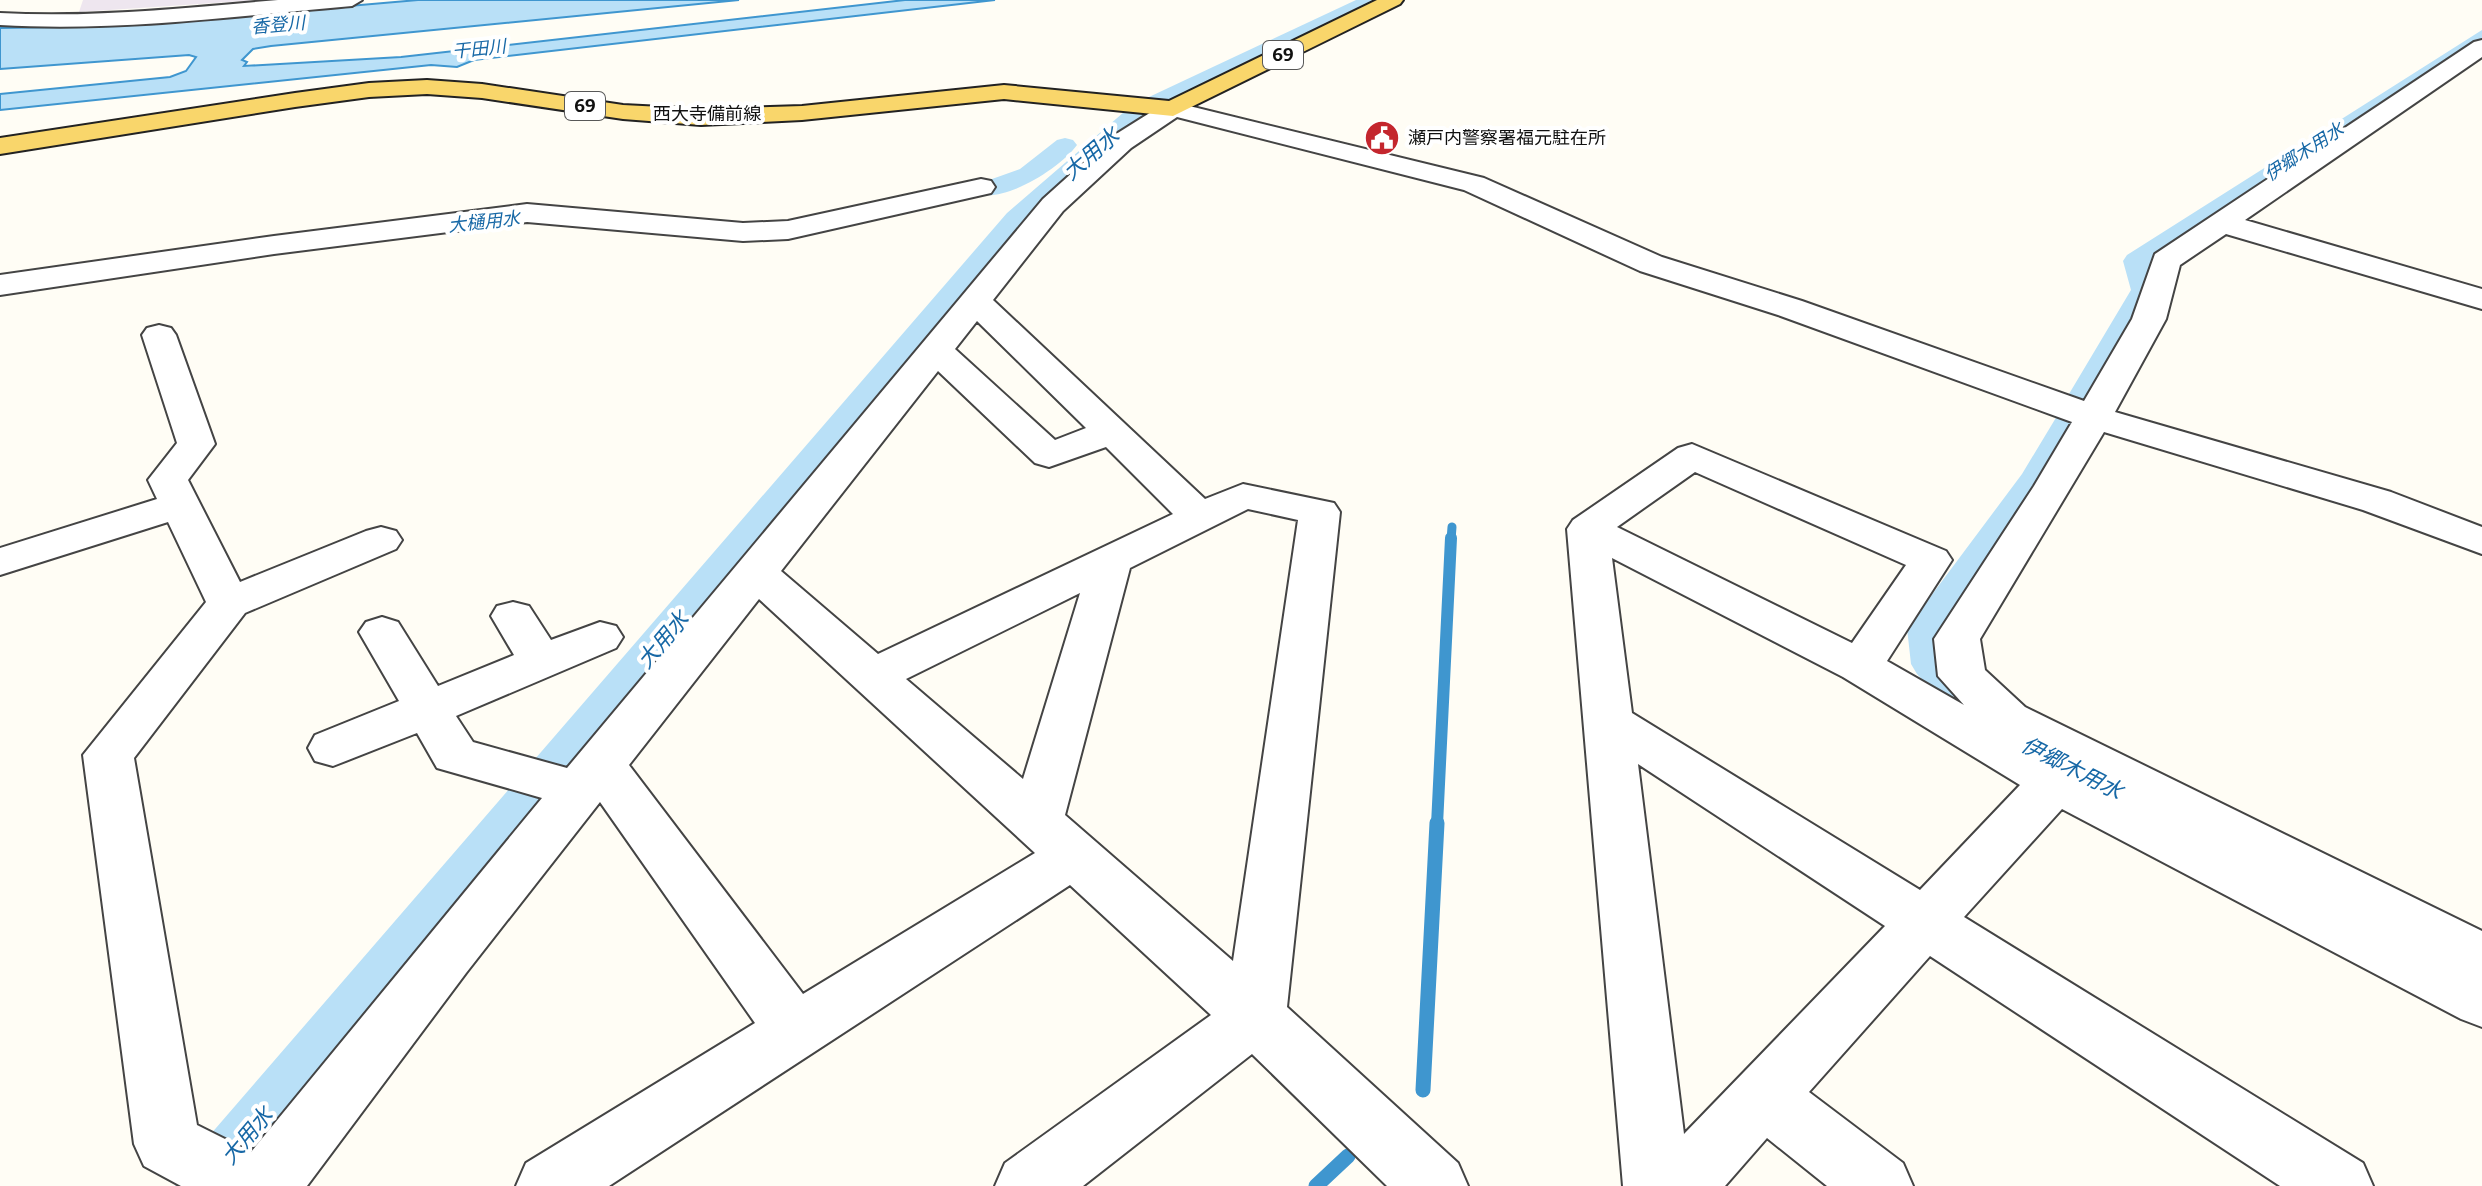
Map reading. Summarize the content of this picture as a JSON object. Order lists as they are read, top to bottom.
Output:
{
  "streets": {
    "main road": ["69", "西大寺備前線"]
  },
  "crossings": [
    ["69", "西大寺備前線"]
  ],
  "water": [
    "香登川",
    "干田川",
    "伊郷木用水",
    "大用水",
    "大樋用水"
  ],
  "places": {
    "public building": ["瀬戸内警察署福元駐在所"]
  }
}
